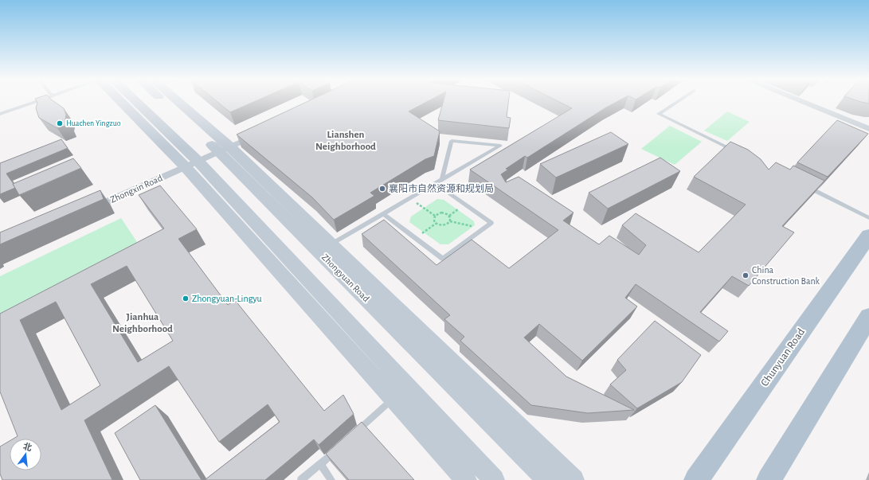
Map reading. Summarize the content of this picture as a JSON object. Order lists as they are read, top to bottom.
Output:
{
  "streets": {
    "main road": ["Zhongyuan Road", "Chunyuan Road"],
    "street": ["Zhongxin Road"]
  },
  "crossings": [
    ["Zhongxin Road", "Zhongyuan Road"]
  ],
  "districts": ["Lianshen Neighborhood", "Jianhua Neighborhood"],
  "places": [
    "Huachen Yingzuo",
    "襄阳市自然资源和规划局",
    "China Construction Bank",
    "Zhongyuan-Lingyu"
  ],
  "north": "top"
}
